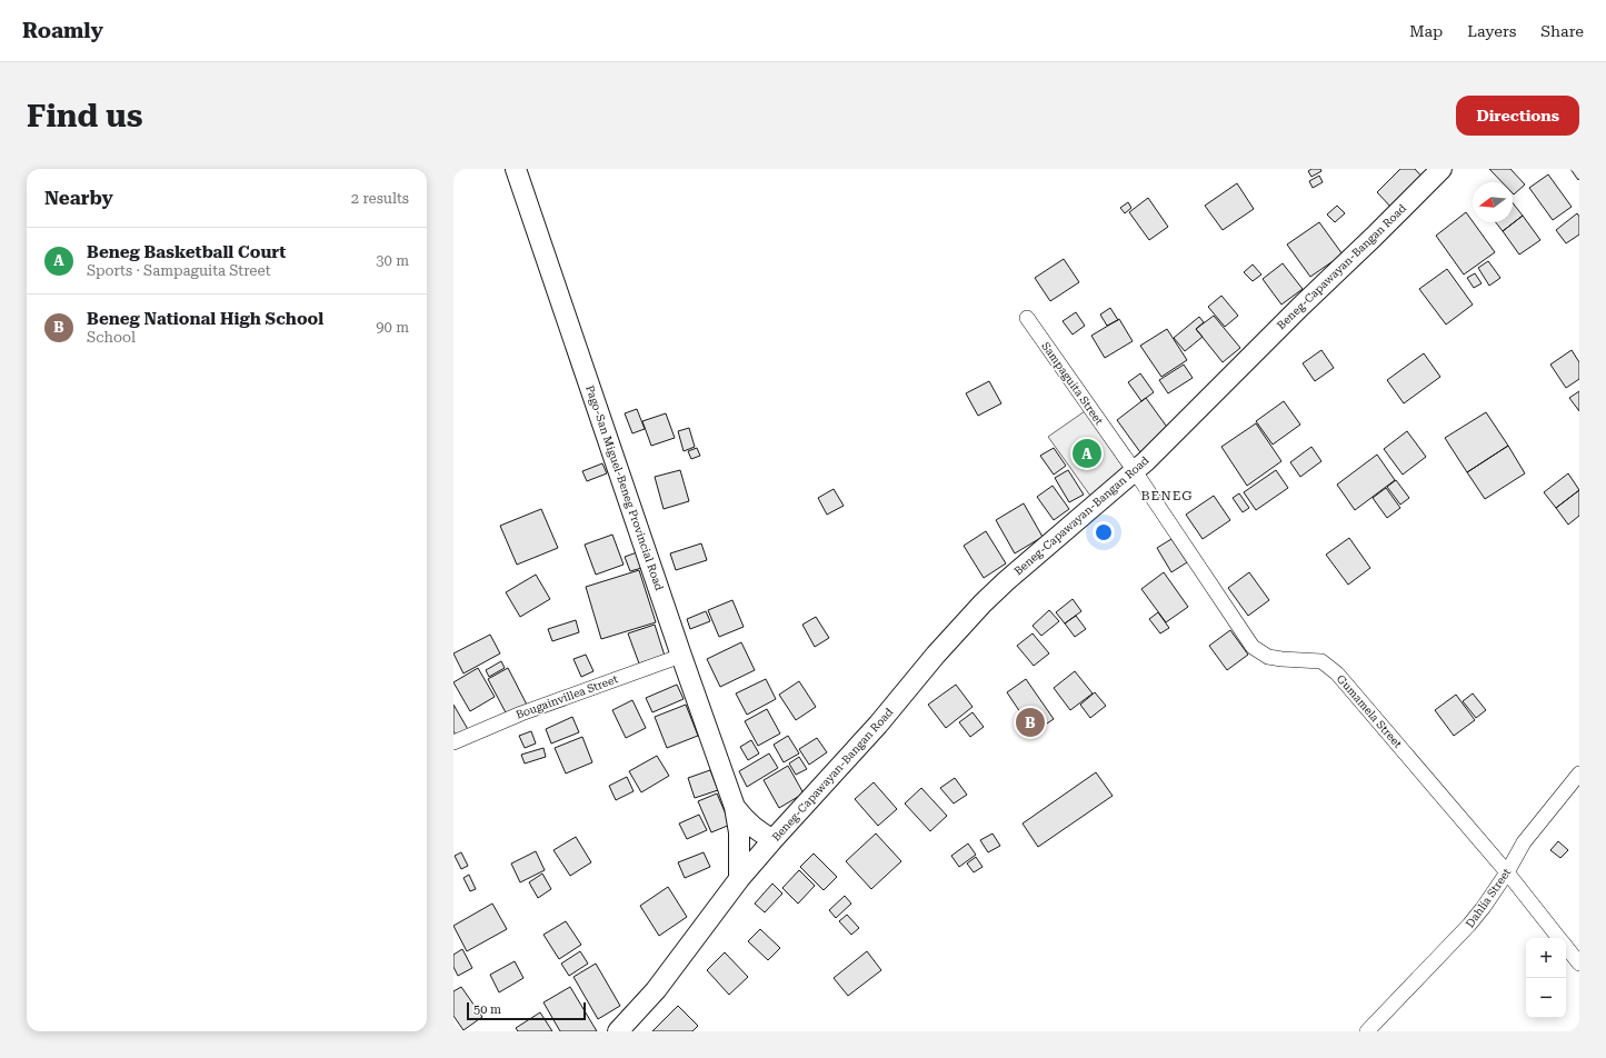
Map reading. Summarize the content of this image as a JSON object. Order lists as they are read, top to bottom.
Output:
{
  "streets": {
    "street": [
      "Beneg-Capawayan-Bangan Road",
      "Sampaguita Street",
      "Pago-San Miguel-Beneg Provincial Road",
      "Bougainvillea Street",
      "Gumamela Street",
      "Dahlia Street"
    ]
  },
  "crossings": [
    ["Beneg-Capawayan-Bangan Road", "Sampaguita Street"],
    ["Beneg-Capawayan-Bangan Road", "Gumamela Street"],
    ["Sampaguita Street", "Gumamela Street"],
    ["Pago-San Miguel-Beneg Provincial Road", "Bougainvillea Street"],
    ["Gumamela Street", "Dahlia Street"]
  ],
  "districts": ["BENEG"],
  "scale_bar": "50 m",
  "north": "left",
  "page": {
    "header": "Roamly",
    "nav": ["Map", "Layers", "Share"],
    "buttons": "Directions",
    "title": "Find us",
    "heading": ["Nearby", "2 results"],
    "list": [
      {
        "mark": "A",
        "name": "Beneg Basketball Court",
        "note": "Sports · Sampaguita Street",
        "value": "30 m"
      },
      {
        "mark": "B",
        "name": "Beneg National High School",
        "note": "School",
        "value": "90 m"
      }
    ],
    "pins": ["A", "B"],
    "map_buttons": ["+", "−"],
    "scale": "50 m"
  }
}
